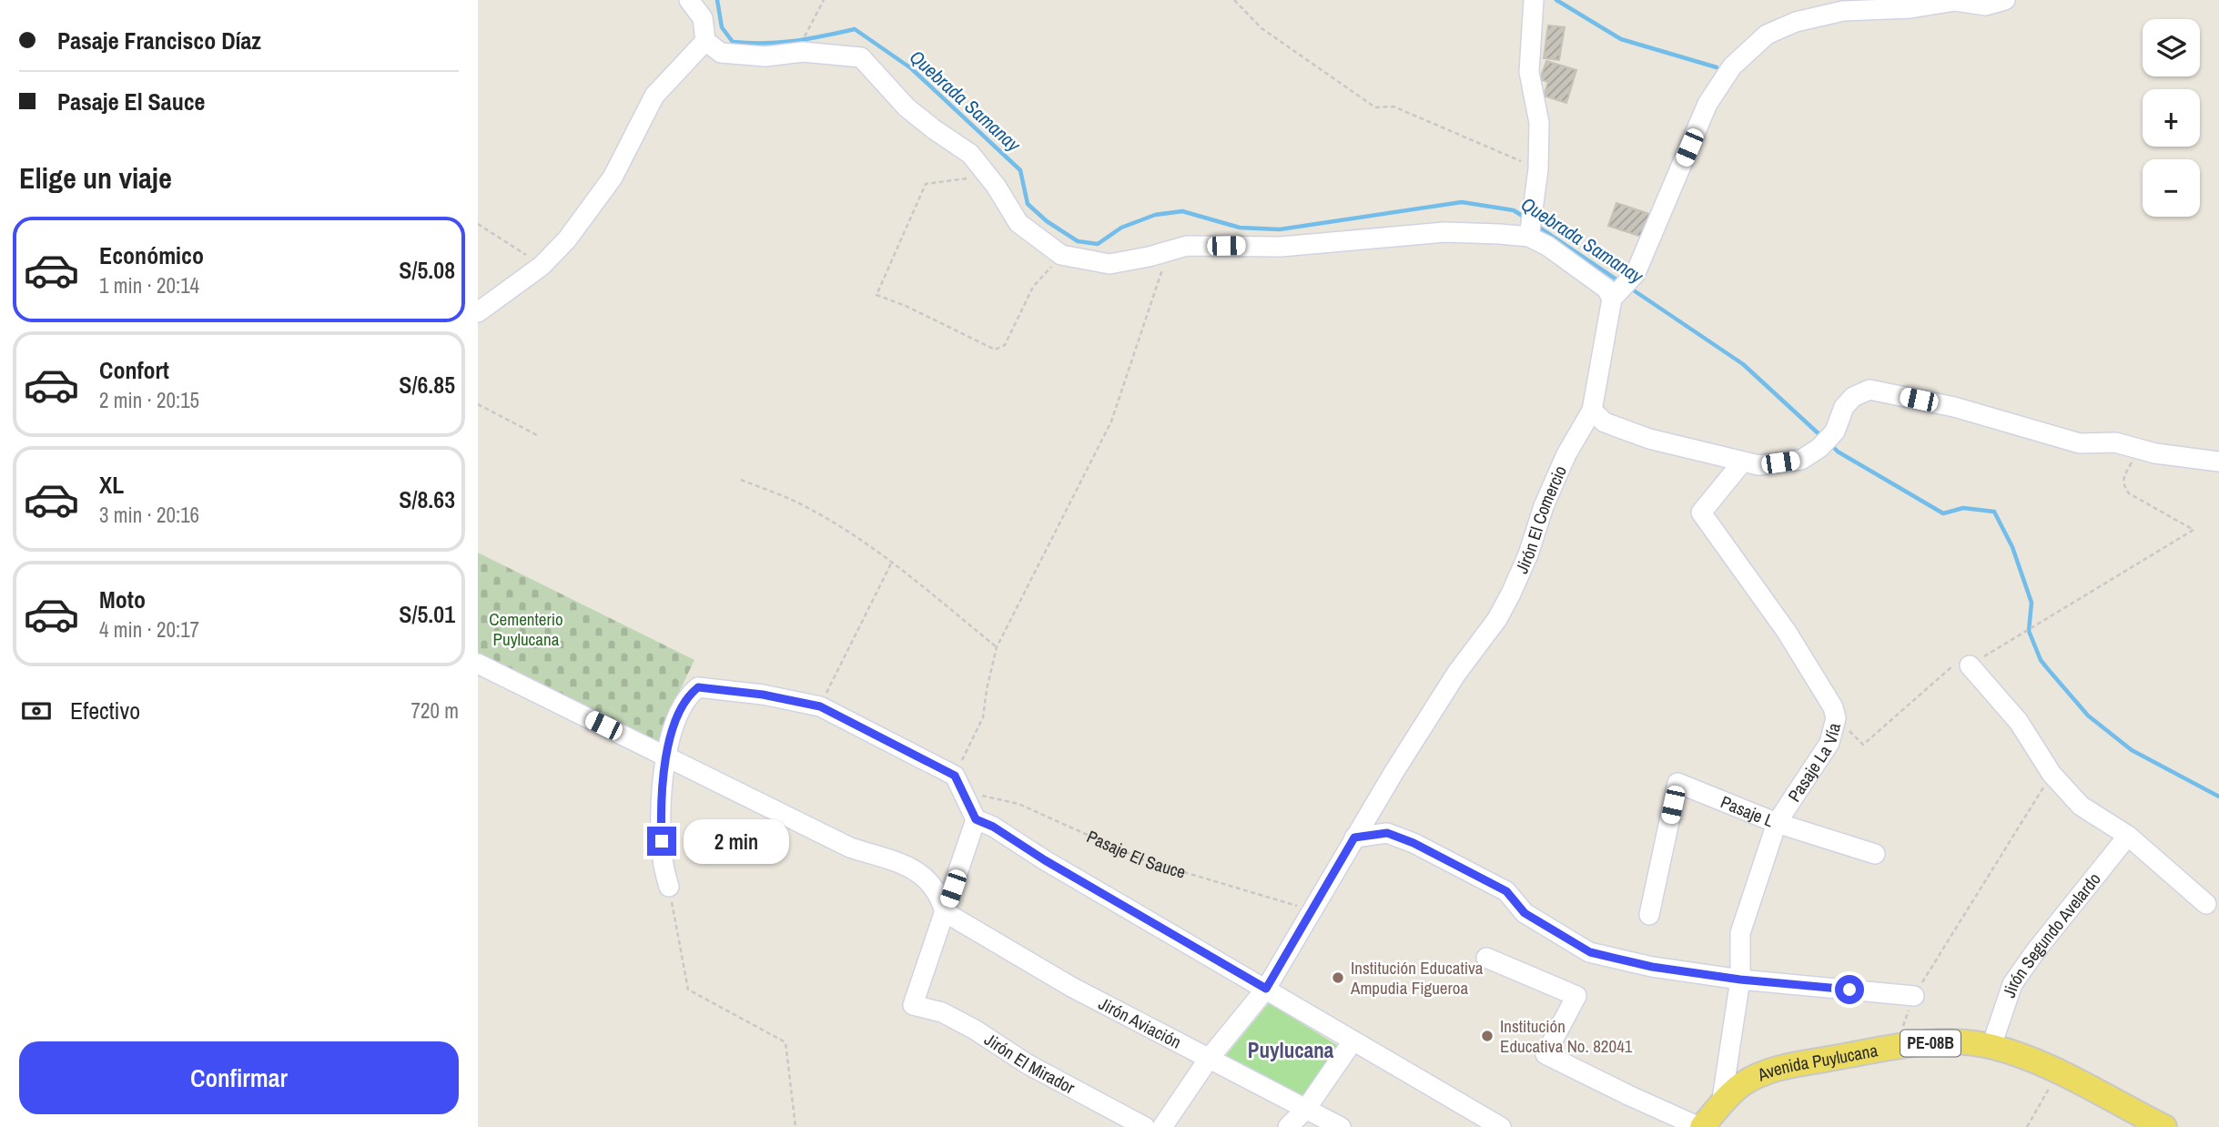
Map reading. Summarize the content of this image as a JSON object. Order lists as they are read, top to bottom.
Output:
{
  "streets": {
    "main road": ["PE-08B", "Avenida Puylucana"],
    "street": [
      "Jirón El Comercio",
      "Pasaje La Vía",
      "Pasaje L",
      "Jirón Segundo Avelardo",
      "Jirón Aviación",
      "Jirón El Mirador"
    ],
    "path": ["Pasaje El Sauce"]
  },
  "crossings": [
    ["Jirón El Comercio", "Pasaje El Sauce"],
    ["Jirón El Comercio", "Jirón Aviación"],
    ["Pasaje La Vía", "Pasaje L"],
    ["Pasaje La Vía", "Avenida Puylucana"],
    ["Jirón Segundo Avelardo", "Avenida Puylucana"],
    ["Jirón Aviación", "Jirón El Mirador"]
  ],
  "districts": ["Puylucana"],
  "water": ["Quebrada Samanay"],
  "parks": ["Cementerio Puylucana"],
  "places": ["Institución Educativa Ampudia Figueroa", "Institución Educativa No. 82041"],
  "page": {
    "banner": ["Pasaje Francisco Díaz", "Pasaje El Sauce"],
    "map_buttons": ["+", "−"],
    "heading": "Elige un viaje",
    "list": [
      {
        "name": "Económico",
        "note": "1 min · 20:14",
        "value": "S/5.08"
      },
      {
        "name": "Confort",
        "note": "2 min · 20:15",
        "value": "S/6.85"
      },
      {
        "name": "XL",
        "note": "3 min · 20:16",
        "value": "S/8.63"
      },
      {
        "name": "Moto",
        "note": "4 min · 20:17",
        "value": "S/5.01"
      }
    ],
    "pay": ["Efectivo", "720 m"],
    "bubble": "2 min",
    "buttons": "Confirmar"
  }
}
